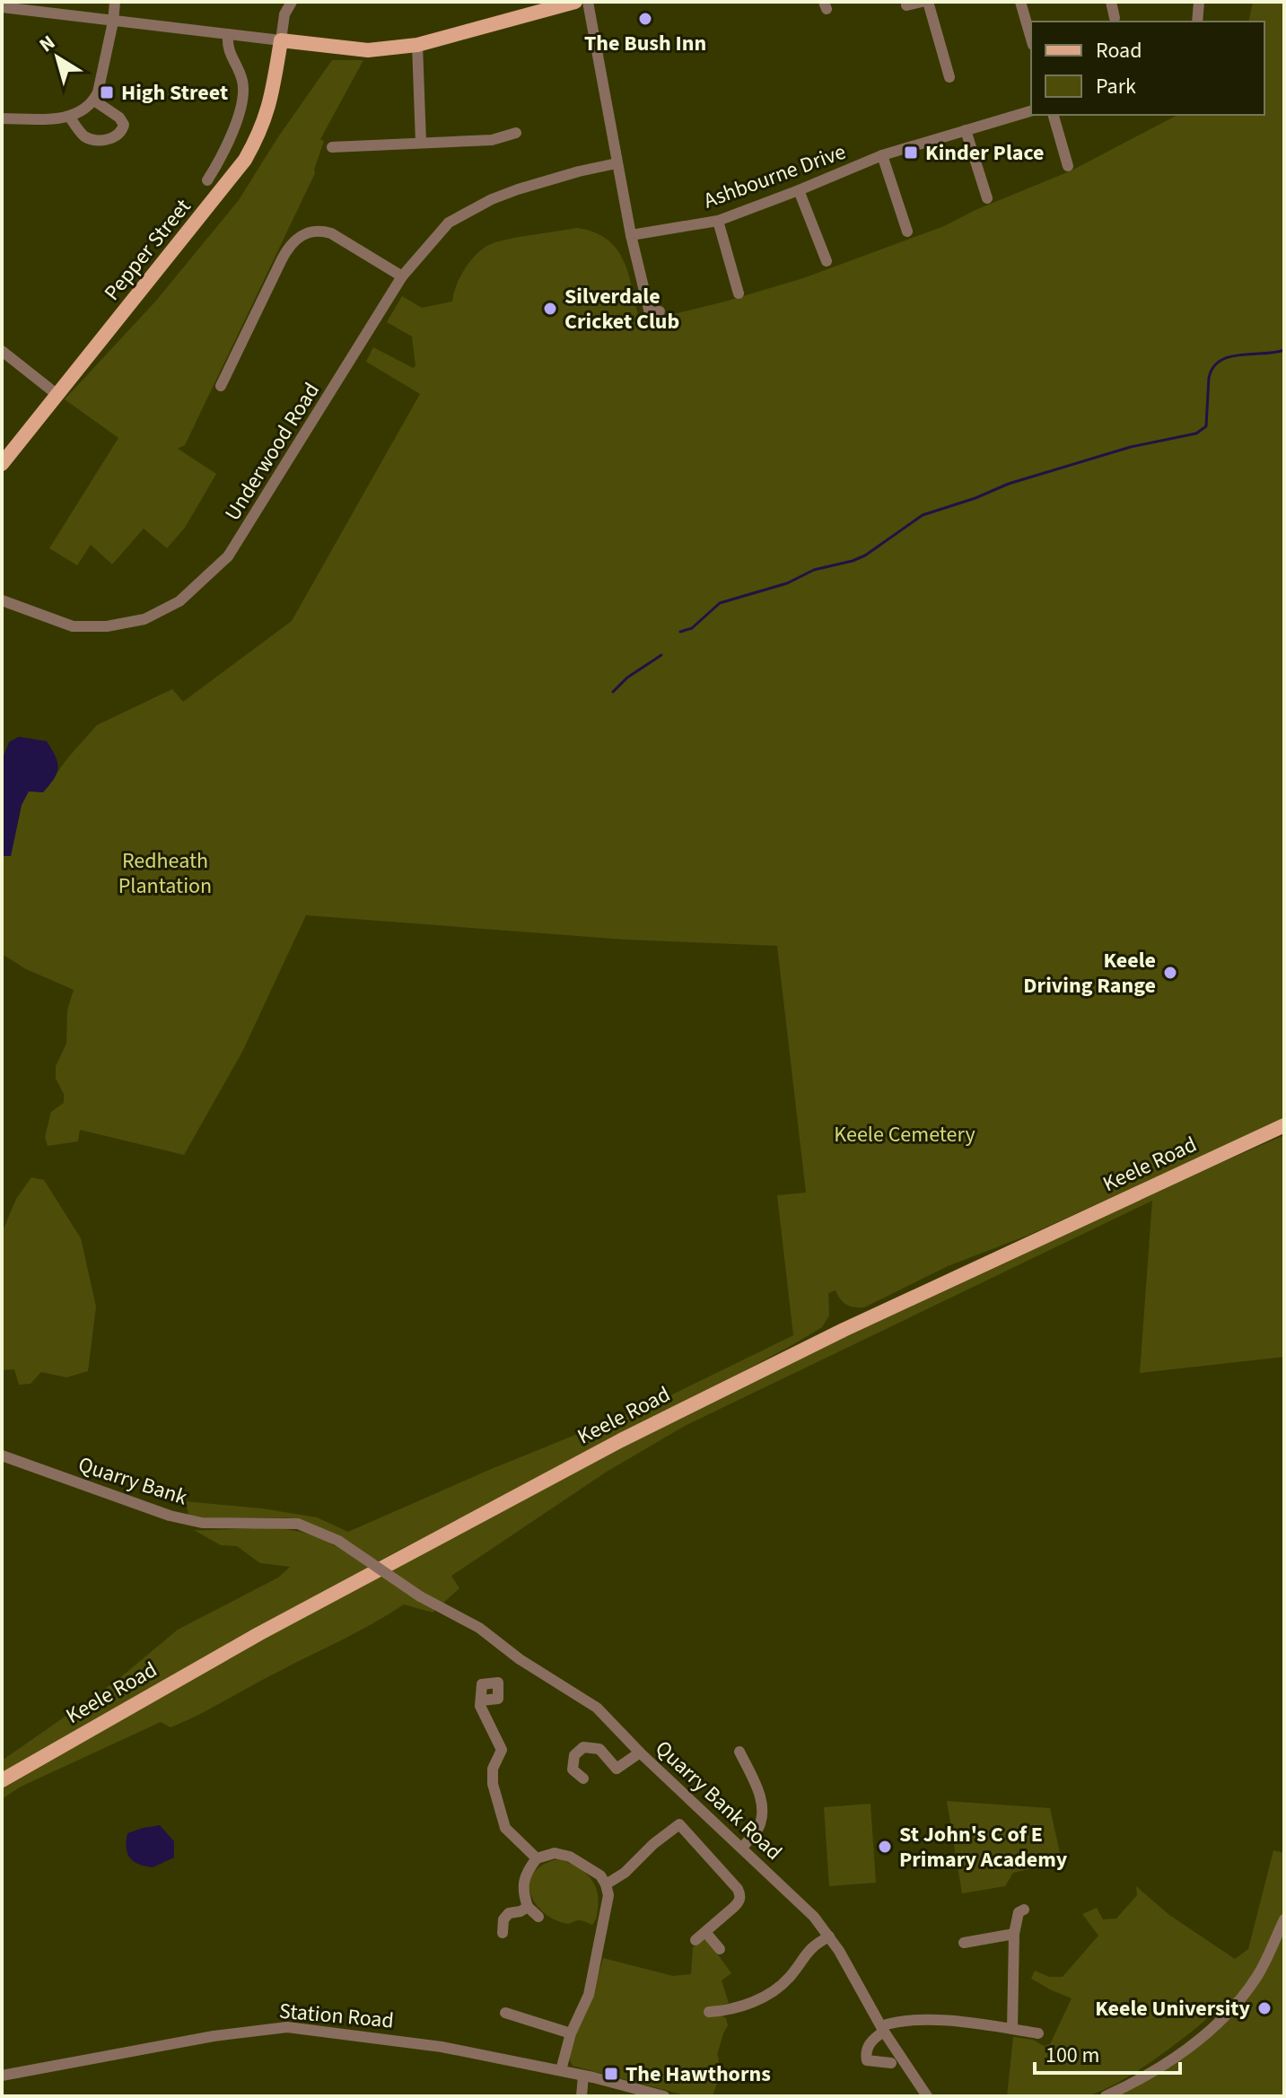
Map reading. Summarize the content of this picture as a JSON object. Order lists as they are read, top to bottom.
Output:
{
  "streets": {
    "main road": ["Pepper Street", "Keele Road"],
    "street": [
      "Ashbourne Drive",
      "Underwood Road",
      "Quarry Bank",
      "Quarry Bank Road",
      "Station Road"
    ]
  },
  "crossings": [
    ["Quarry Bank", "Quarry Bank Road"]
  ],
  "parks": ["Redheath Plantation", "Keele Cemetery"],
  "places": {
    "other": [
      "The Bush Inn",
      "Silverdale Cricket Club",
      "Keele Driving Range",
      "St John's C of E Primary Academy",
      "Keele University"
    ],
    "transit": ["High Street", "Kinder Place", "The Hawthorns"]
  },
  "legend": ["Road", "Park"],
  "scale_bar": "100 m",
  "north": "top left"
}
